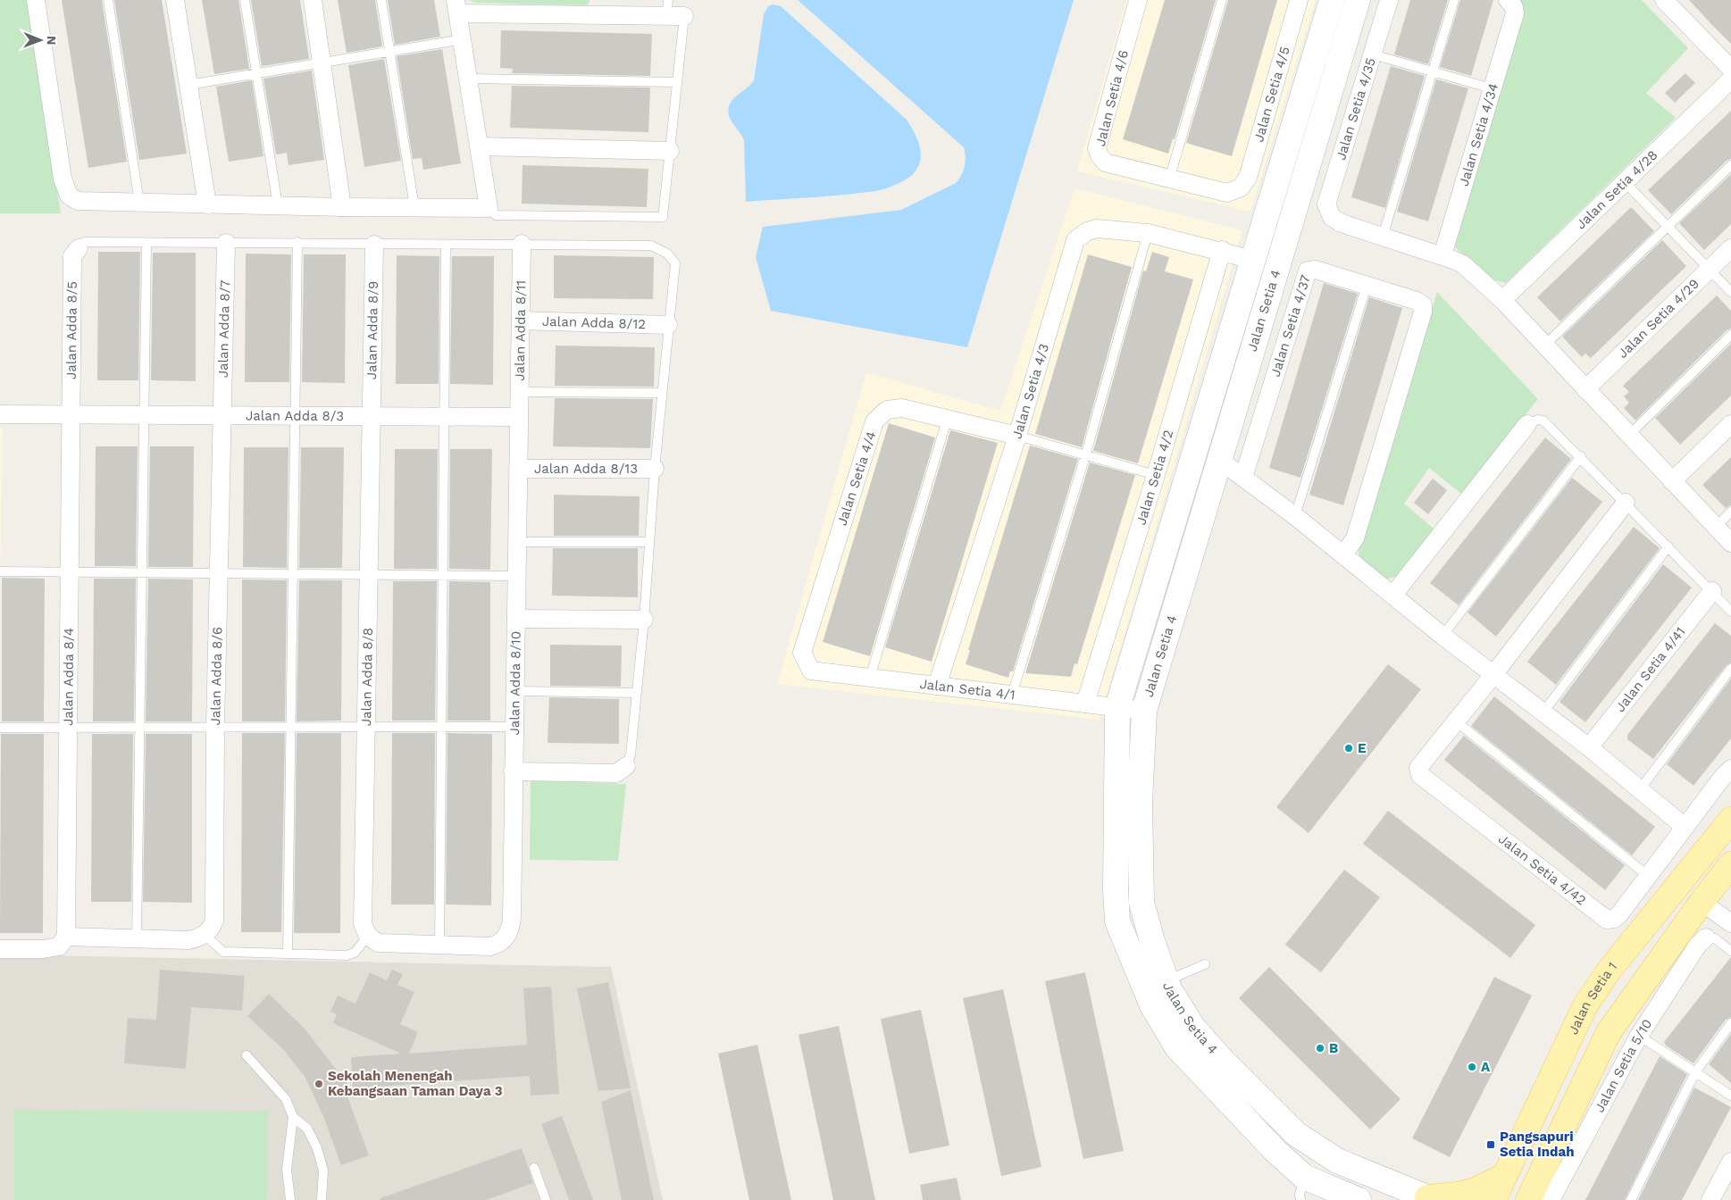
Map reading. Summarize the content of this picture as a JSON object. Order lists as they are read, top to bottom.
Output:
{
  "streets": {
    "main road": ["Jalan Setia 1"],
    "street": [
      "Jalan Setia 4/5",
      "Jalan Setia 4/6",
      "Jalan Setia 4/35",
      "Jalan Setia 4/34",
      "Jalan Setia 4/28",
      "Jalan Setia 4",
      "Jalan Setia 4/29",
      "Jalan Adda 8/12",
      "Jalan Setia 4/37",
      "Jalan Adda 8/7",
      "Jalan Adda 8/5",
      "Jalan Adda 8/9",
      "Jalan Adda 8/11",
      "Jalan Setia 4/3",
      "Jalan Adda 8/3",
      "Jalan Adda 8/13",
      "Jalan Setia 4/2",
      "Jalan Setia 4/4",
      "Jalan Setia 4/41",
      "Jalan Adda 8/4",
      "Jalan Adda 8/6",
      "Jalan Adda 8/8",
      "Jalan Adda 8/10",
      "Jalan Setia 4/1",
      "Jalan Setia 4/42",
      "Jalan Setia 5/10"
    ]
  },
  "crossings": [
    ["Jalan Setia 4/5", "Jalan Setia 4/6"],
    ["Jalan Setia 4", "Jalan Setia 4/3"],
    ["Jalan Setia 4", "Jalan Setia 4/1"],
    ["Jalan Adda 8/12", "Jalan Adda 8/11"],
    ["Jalan Adda 8/7", "Jalan Adda 8/3"],
    ["Jalan Adda 8/7", "Jalan Adda 8/6"],
    ["Jalan Adda 8/5", "Jalan Adda 8/3"],
    ["Jalan Adda 8/5", "Jalan Adda 8/4"],
    ["Jalan Adda 8/9", "Jalan Adda 8/3"],
    ["Jalan Adda 8/9", "Jalan Adda 8/8"],
    ["Jalan Adda 8/11", "Jalan Adda 8/3"],
    ["Jalan Adda 8/11", "Jalan Adda 8/10"],
    ["Jalan Setia 4/3", "Jalan Setia 4/2"],
    ["Jalan Setia 4/3", "Jalan Setia 4/4"],
    ["Jalan Setia 4/3", "Jalan Setia 4/1"],
    ["Jalan Adda 8/3", "Jalan Adda 8/4"],
    ["Jalan Adda 8/3", "Jalan Adda 8/6"],
    ["Jalan Adda 8/3", "Jalan Adda 8/8"],
    ["Jalan Adda 8/3", "Jalan Adda 8/10"],
    ["Jalan Adda 8/13", "Jalan Adda 8/10"],
    ["Jalan Setia 4/2", "Jalan Setia 4/1"],
    ["Jalan Setia 4/4", "Jalan Setia 4/1"]
  ],
  "places": {
    "other": [
      "E",
      "B",
      "A",
      "Sekolah Menengah Kebangsaan Taman Daya 3"
    ],
    "transit": ["Pangsapuri Setia Indah"]
  },
  "north": "right"
}
